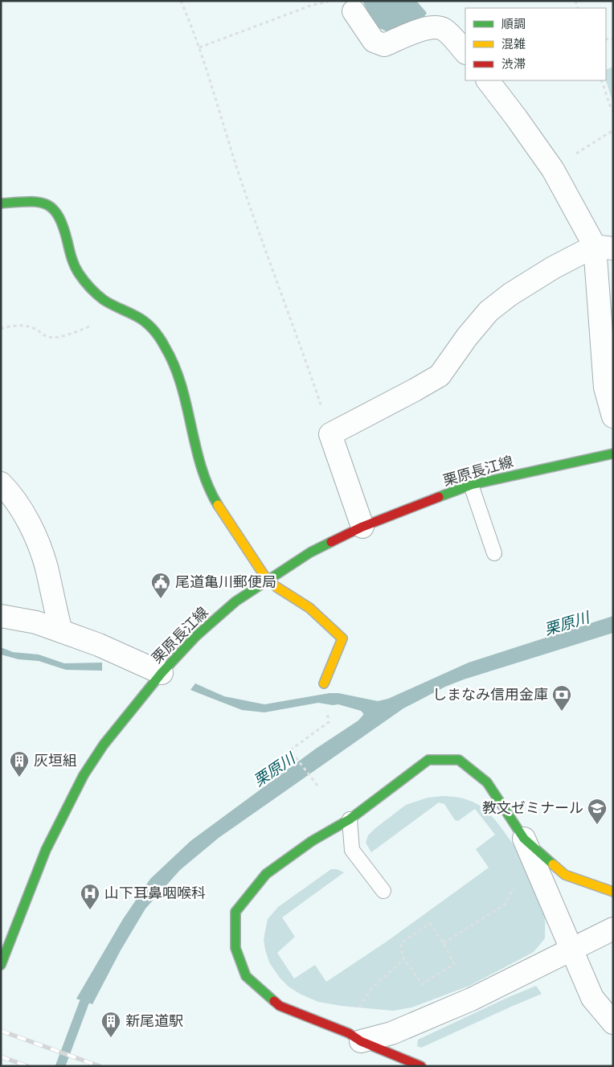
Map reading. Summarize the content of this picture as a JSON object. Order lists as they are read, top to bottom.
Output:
{
  "streets": {
    "street": ["栗原長江線"]
  },
  "water": ["栗原川"],
  "places": {
    "public building": ["尾道亀川郵便局"],
    "bank": ["しまなみ信用金庫"],
    "building": ["灰垣組", "新尾道駅"],
    "school or university": ["教文ゼミナール"],
    "hospital": ["山下耳鼻咽喉科"]
  },
  "legend": ["順調", "混雑", "渋滞"]
}
